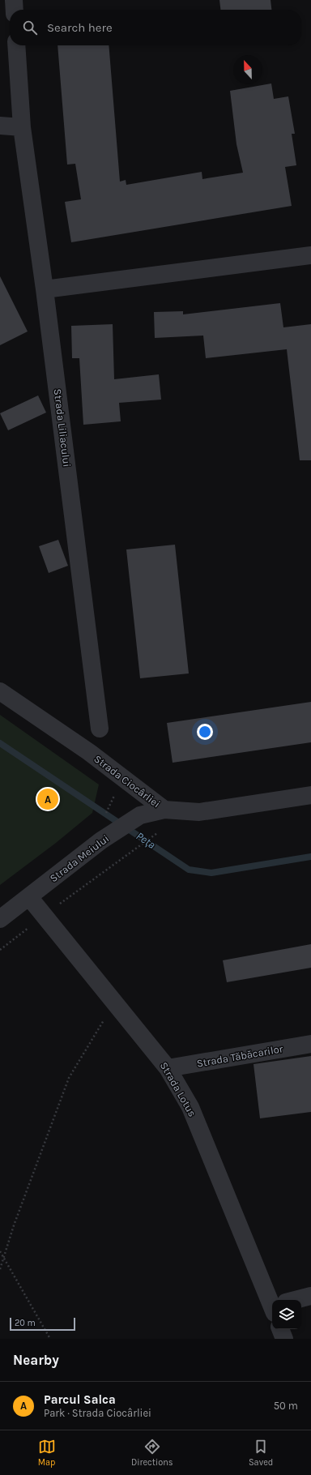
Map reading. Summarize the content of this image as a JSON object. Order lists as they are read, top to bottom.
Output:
{
  "streets": {
    "street": [
      "Strada Liliacului",
      "Strada Ciocârliei",
      "Strada Meiului",
      "Strada Tăbăcarilor",
      "Strada Lotus"
    ]
  },
  "crossings": [
    ["Strada Ciocârliei", "Strada Meiului"],
    ["Strada Meiului", "Strada Lotus"],
    ["Strada Tăbăcarilor", "Strada Lotus"]
  ],
  "water": ["Peța"],
  "scale_bar": "20 m",
  "north": "top",
  "page": {
    "search": "Search here",
    "pins": "A",
    "scale": "20 m",
    "heading": "Nearby",
    "list": [
      {
        "mark": "A",
        "name": "Parcul Salca",
        "note": "Park · Strada Ciocârliei",
        "value": "50 m"
      }
    ],
    "nav": ["Map", "Directions", "Saved"]
  }
}
